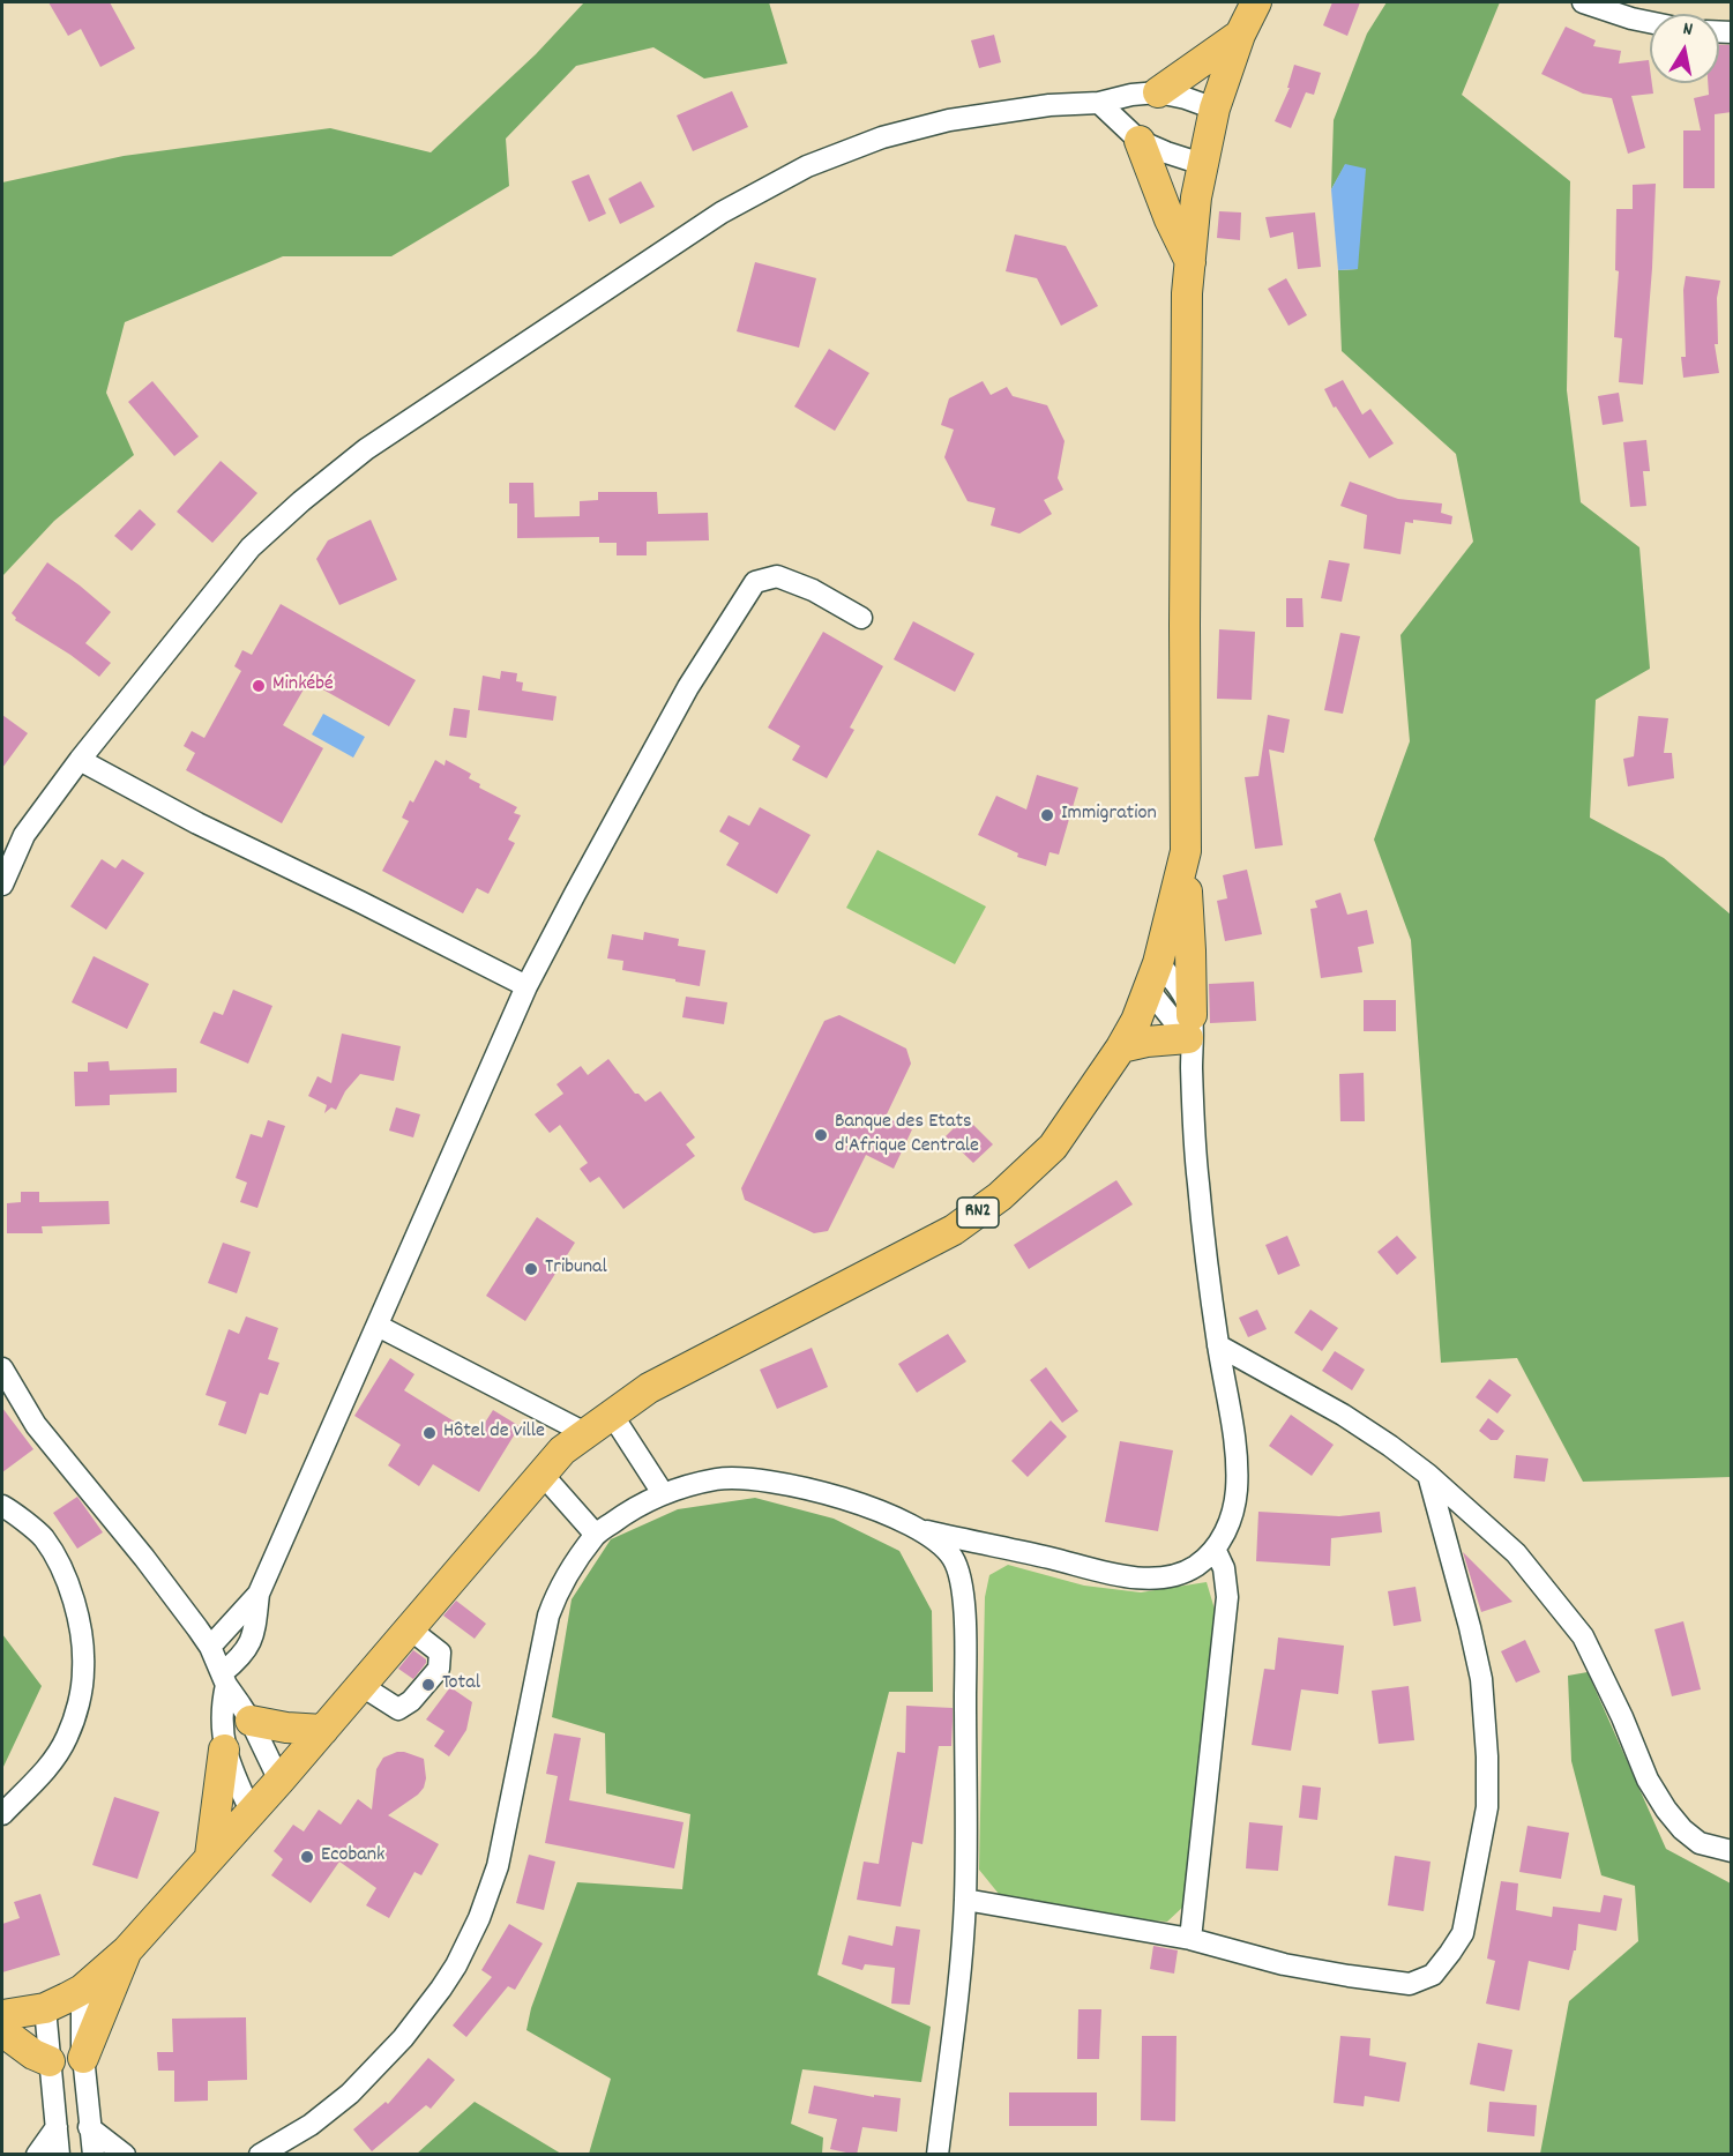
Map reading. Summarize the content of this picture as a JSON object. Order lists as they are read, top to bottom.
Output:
{
  "streets": {
    "highway": ["RN2"]
  },
  "places": [
    "Minkébé",
    "Immigration",
    "Banque des Etats d'Afrique Centrale",
    "Tribunal",
    "Hôtel de ville",
    "Total",
    "Ecobank"
  ],
  "north": "top"
}
